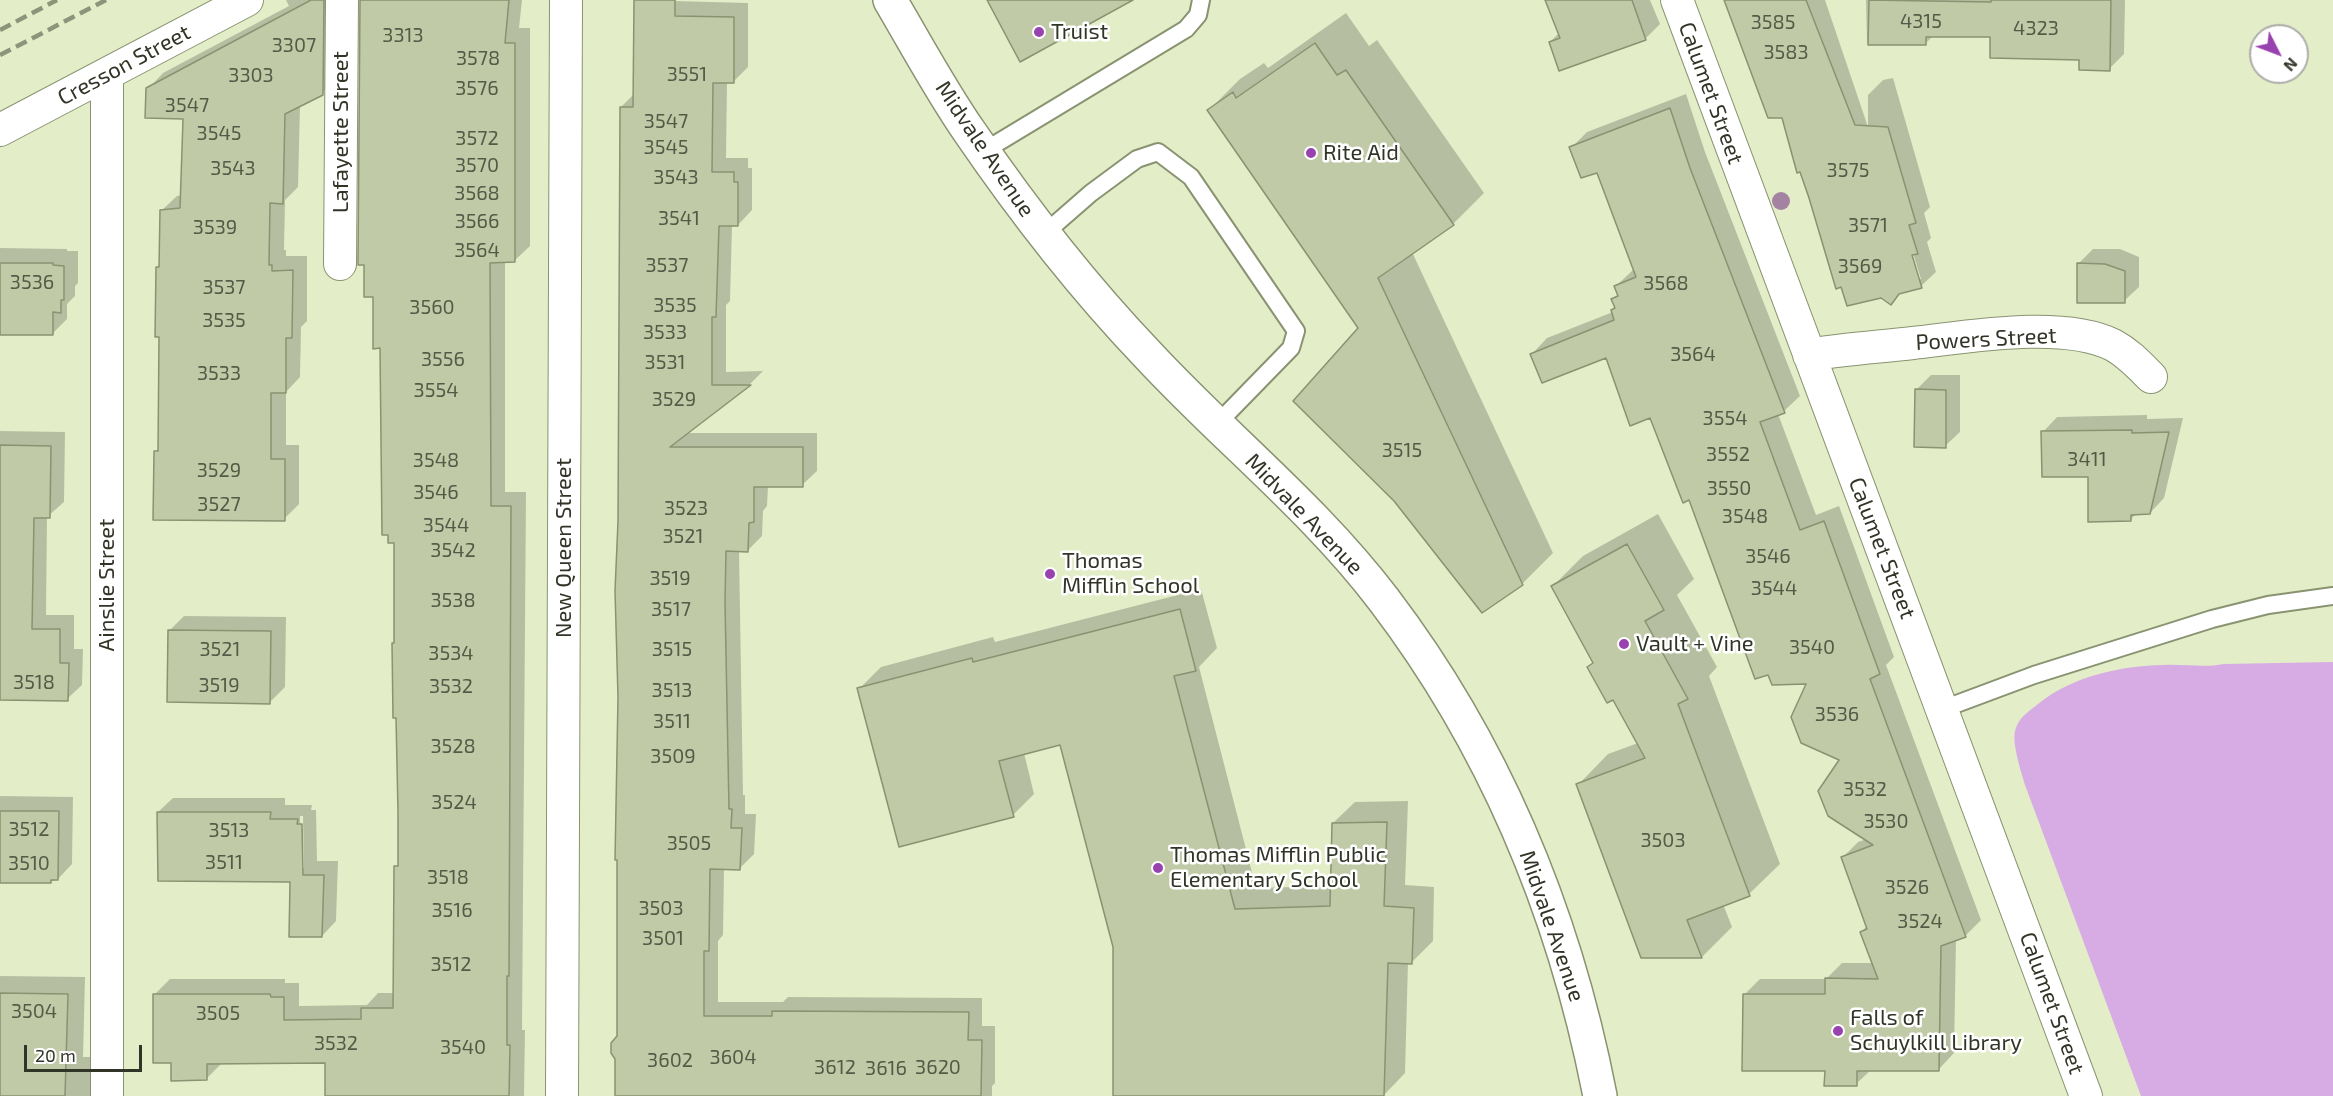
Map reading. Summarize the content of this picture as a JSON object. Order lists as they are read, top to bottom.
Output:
{
  "streets": {
    "street": [
      "Cresson Street",
      "Calumet Street",
      "Lafayette Street",
      "Midvale Avenue",
      "Powers Street",
      "New Queen Street",
      "Ainslie Street"
    ]
  },
  "crossings": [
    ["Cresson Street", "Ainslie Street"],
    ["Calumet Street", "Powers Street"]
  ],
  "places": [
    "Truist",
    "Rite Aid",
    "Thomas Mifflin School",
    "Vault + Vine",
    "Thomas Mifflin Public Elementary School",
    "Falls of Schuylkill Library"
  ],
  "house_numbers": [
    "4315",
    "3585",
    "4323",
    "3313",
    "3307",
    "3583",
    "3578",
    "3551",
    "3303",
    "3576",
    "3547",
    "3547",
    "3545",
    "3572",
    "3545",
    "3570",
    "3543",
    "3575",
    "3543",
    "3568",
    "3541",
    "3566",
    "3571",
    "3539",
    "3564",
    "3537",
    "3569",
    "3536",
    "3568",
    "3537",
    "3535",
    "3560",
    "3535",
    "3533",
    "3564",
    "3556",
    "3531",
    "3533",
    "3554",
    "3529",
    "3554",
    "3515",
    "3552",
    "3411",
    "3548",
    "3529",
    "3550",
    "3546",
    "3527",
    "3523",
    "3548",
    "3544",
    "3521",
    "3542",
    "3546",
    "3519",
    "3544",
    "3538",
    "3517",
    "3540",
    "3521",
    "3515",
    "3534",
    "3518",
    "3519",
    "3532",
    "3513",
    "3536",
    "3511",
    "3528",
    "3509",
    "3532",
    "3524",
    "3530",
    "3512",
    "3513",
    "3503",
    "3505",
    "3511",
    "3510",
    "3518",
    "3526",
    "3503",
    "3516",
    "3524",
    "3501",
    "3512",
    "3504",
    "3505",
    "3532",
    "3540",
    "3604",
    "3602",
    "3612",
    "3620",
    "3616"
  ],
  "scale_bar": "20 m",
  "north": "bottom right"
}
